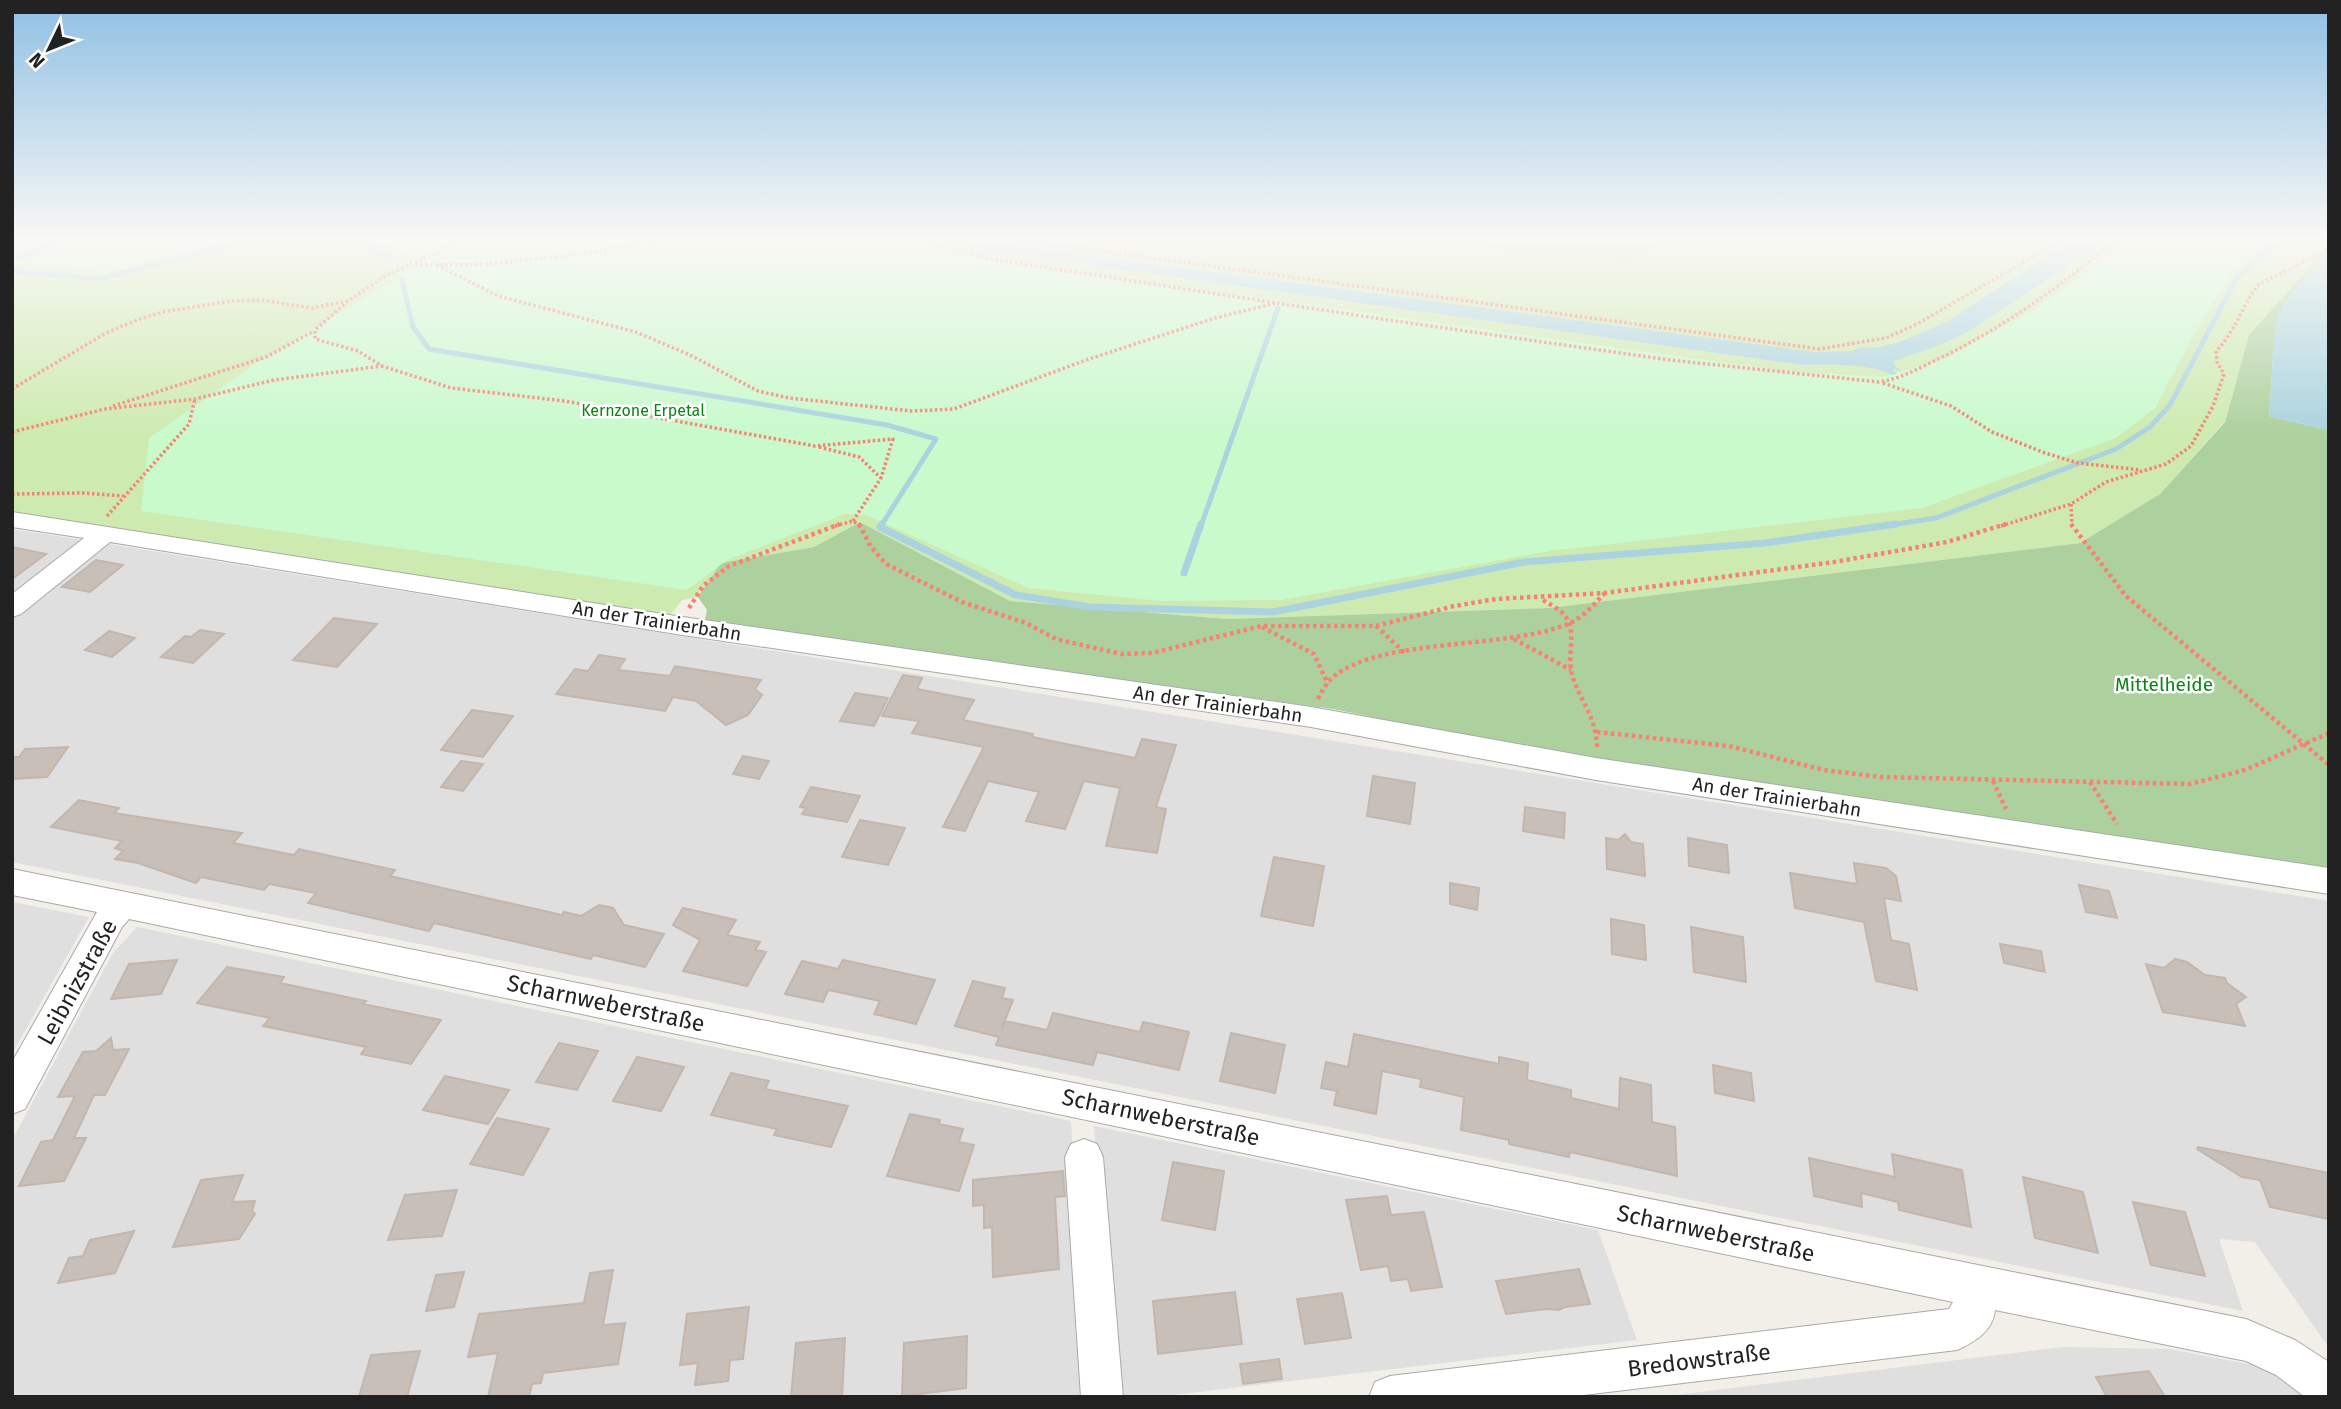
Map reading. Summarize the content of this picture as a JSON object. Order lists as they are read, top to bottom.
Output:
{
  "streets": {
    "street": [
      "An der Trainierbahn",
      "Leibnizstraße",
      "Scharnweberstraße",
      "Bredowstraße"
    ]
  },
  "crossings": [
    ["Leibnizstraße", "Scharnweberstraße"],
    ["Scharnweberstraße", "Bredowstraße"]
  ],
  "parks": ["Kernzone Erpetal", "Mittelheide"],
  "north": "bottom left"
}
